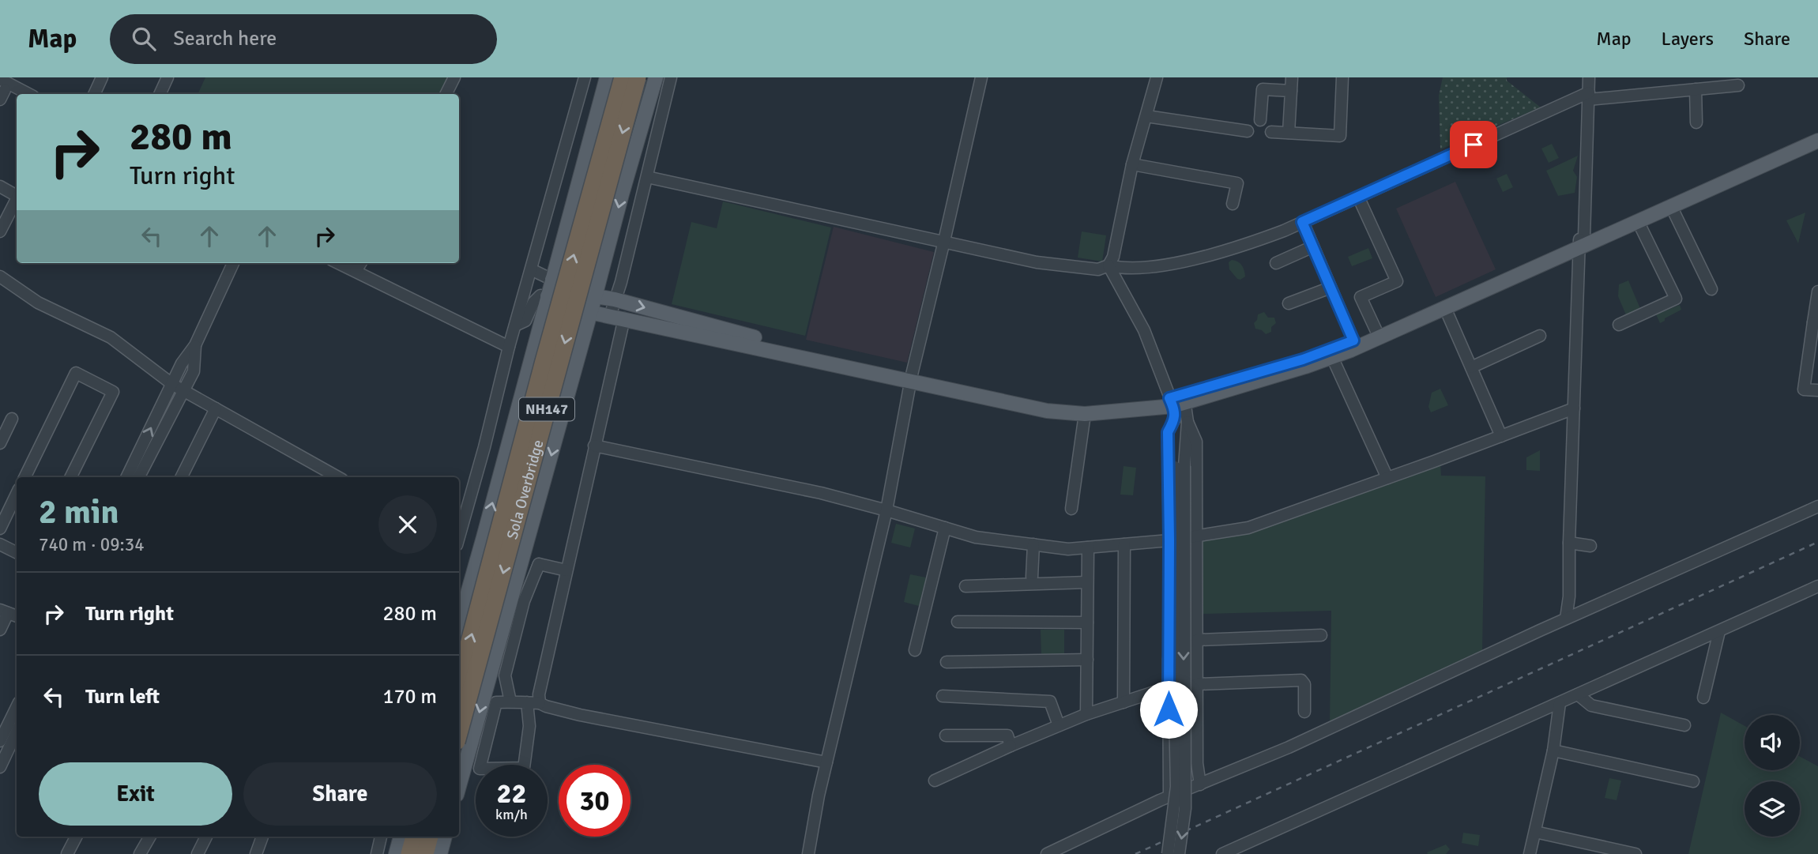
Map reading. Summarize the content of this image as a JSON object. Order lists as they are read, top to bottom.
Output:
{
  "streets": {
    "highway": ["NH147", "Sola Overbridge"]
  },
  "page": {
    "header": "Map",
    "search": "Search here",
    "nav": ["Map", "Layers", "Share"],
    "turn": ["280 m", "Turn right"],
    "heading": ["2 min", "740 m · 09:34"],
    "list": [
      {
        "name": "Turn right",
        "value": "280 m"
      },
      {
        "name": "Turn left",
        "value": "170 m"
      }
    ],
    "buttons": ["Exit", "Share"],
    "speed": "22 km/h",
    "limit": "30"
  }
}
